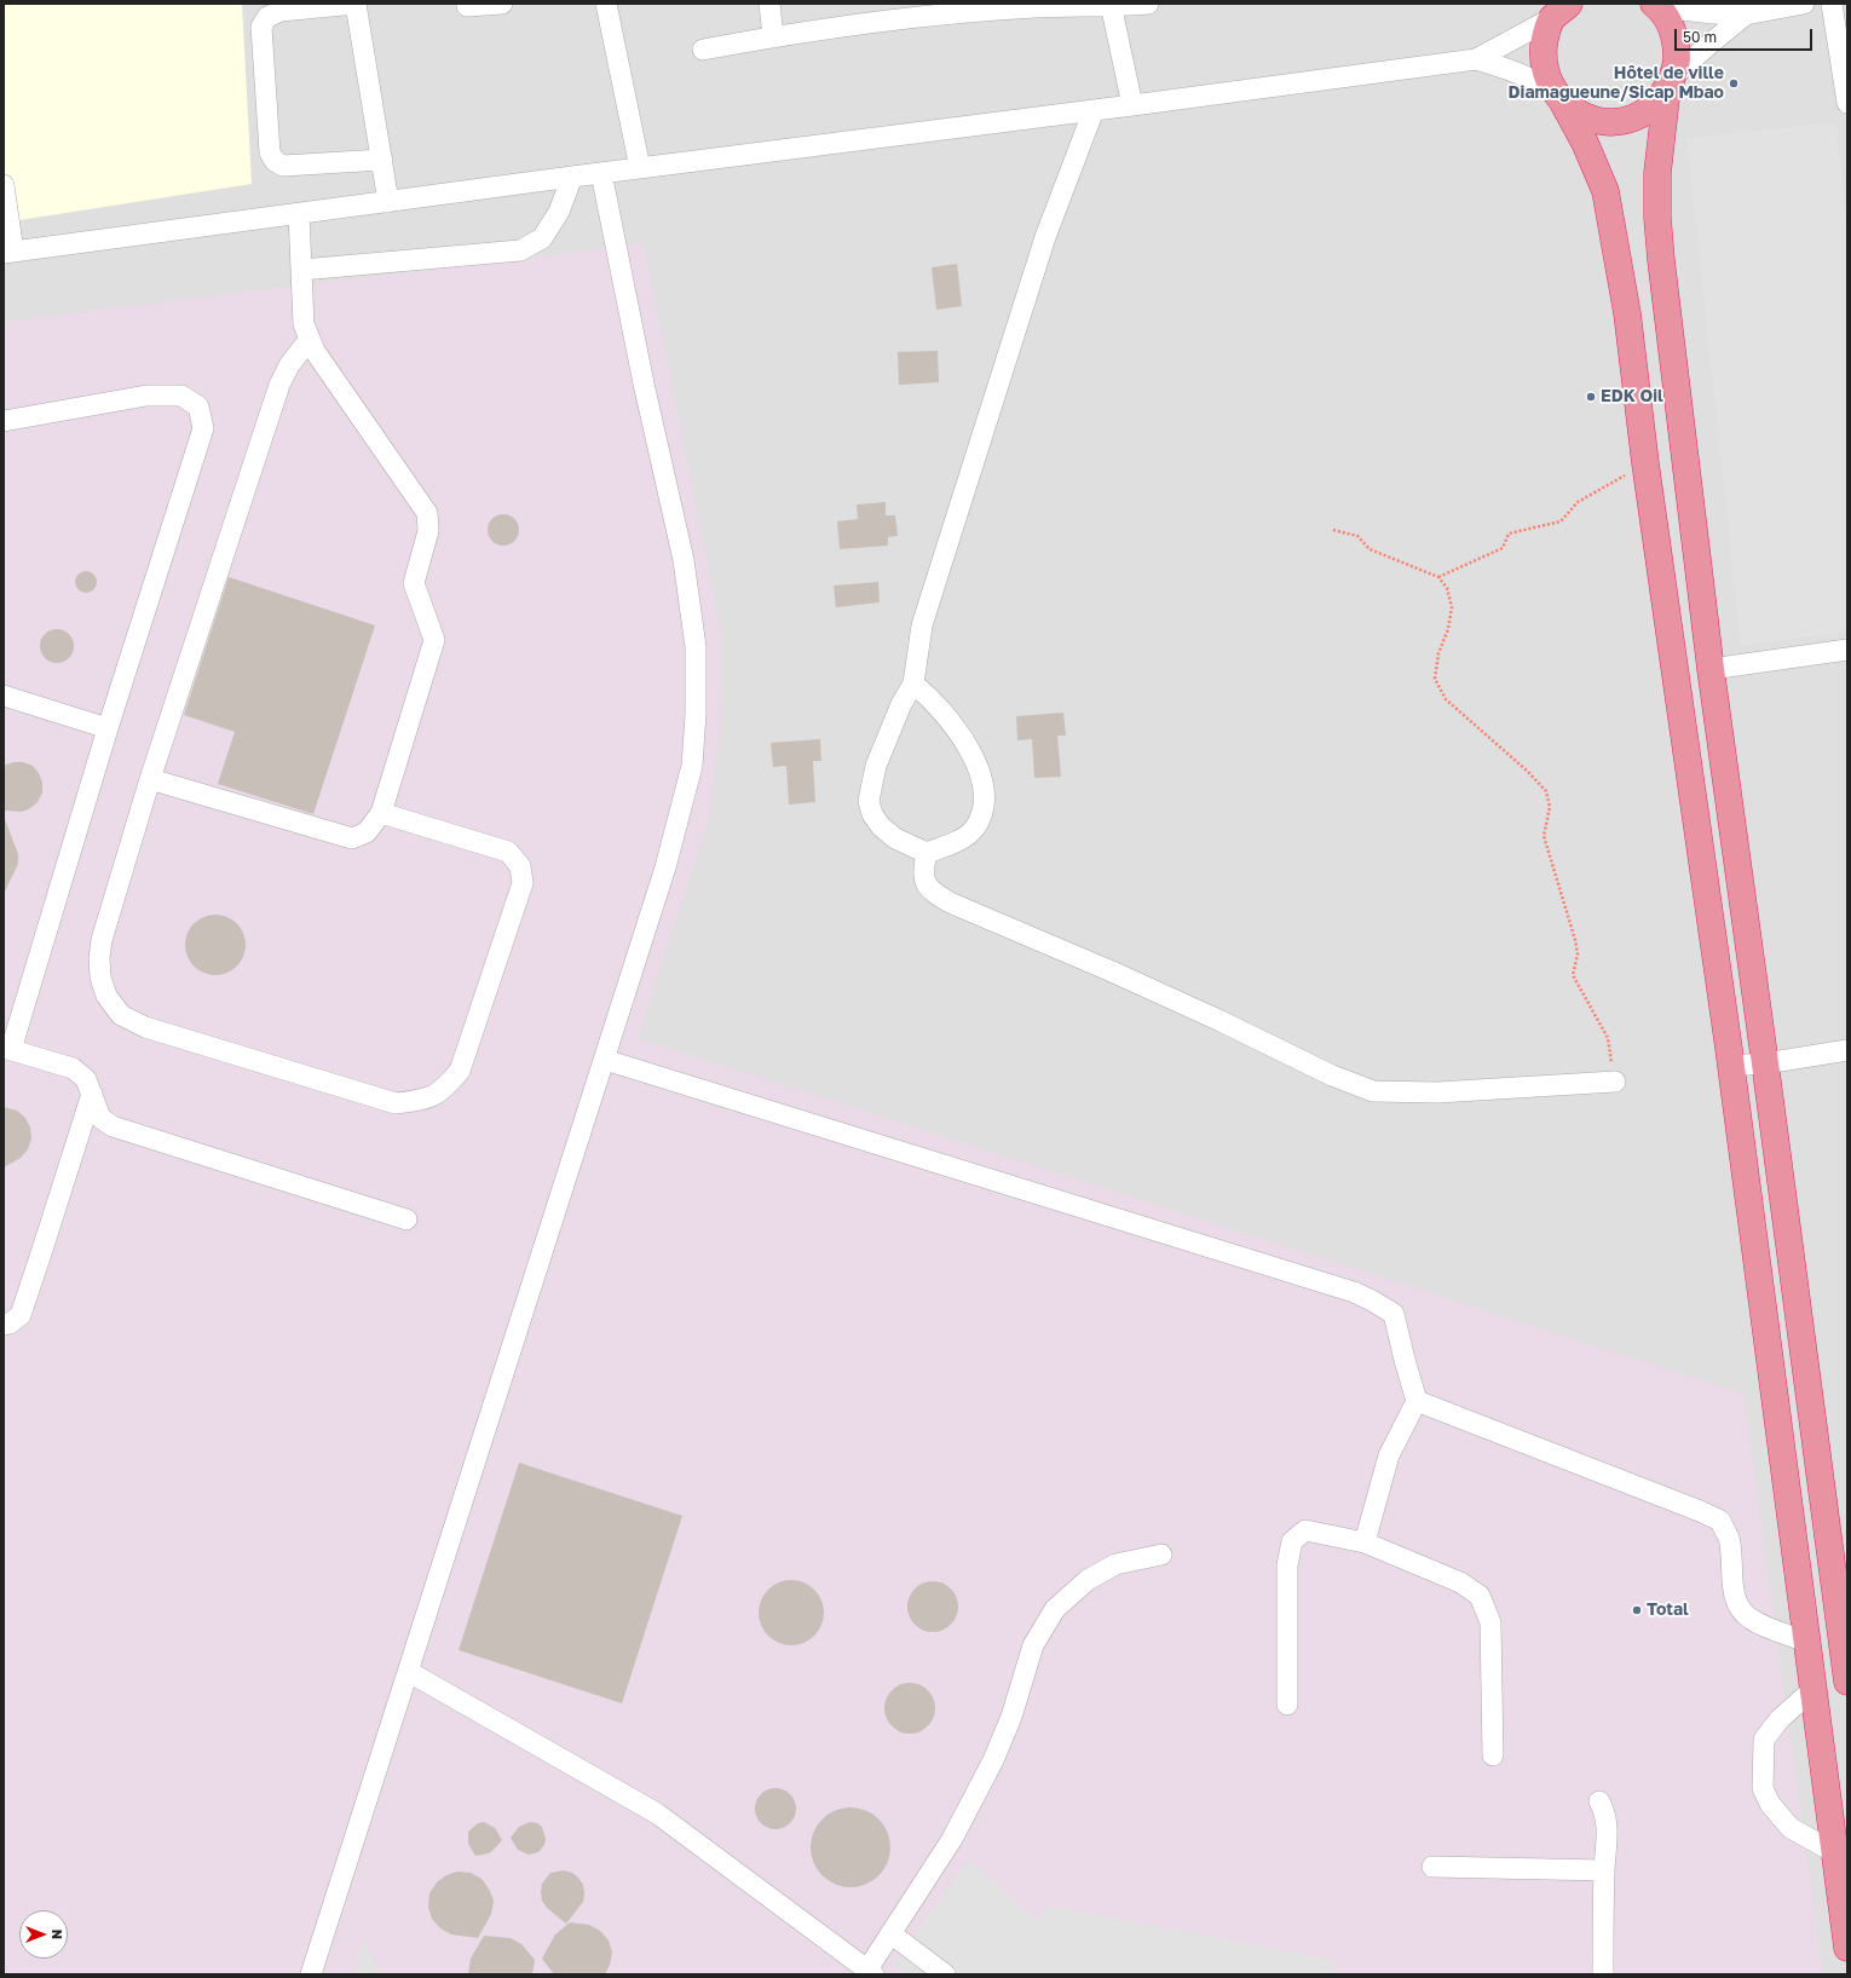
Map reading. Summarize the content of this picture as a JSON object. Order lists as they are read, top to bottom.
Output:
{
  "places": ["Hôtel de ville Diamagueune/Sicap Mbao", "EDK Oil", "Total"],
  "scale_bar": "50 m",
  "north": "right"
}
